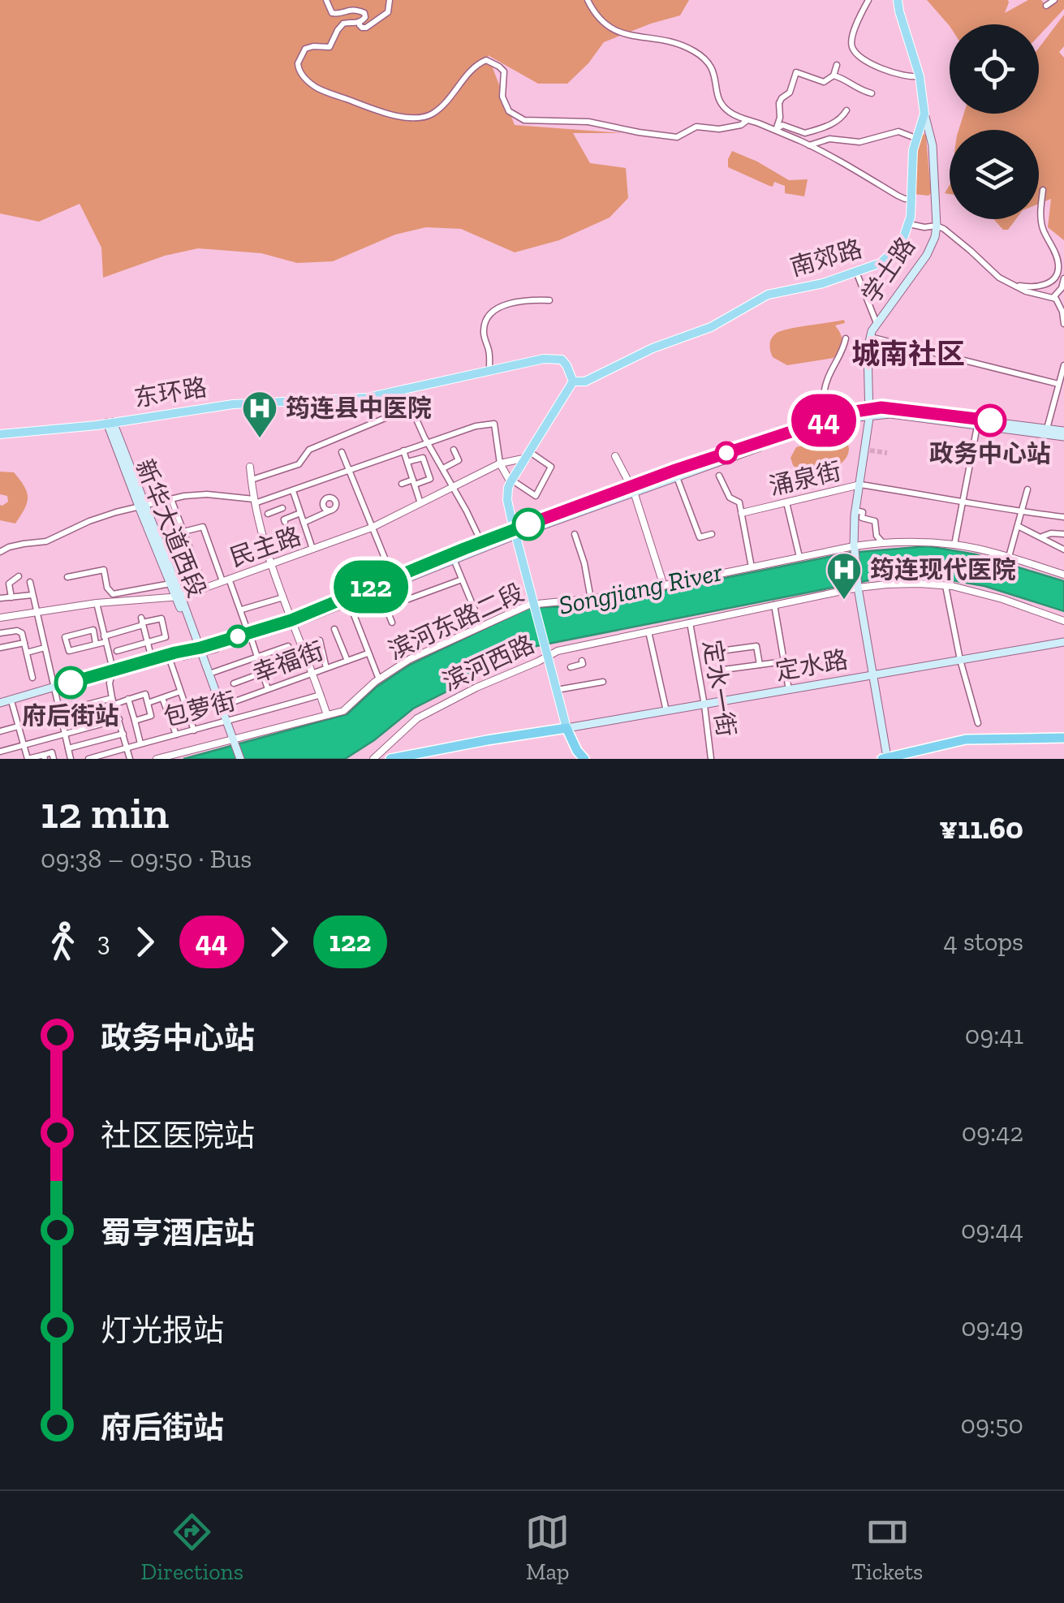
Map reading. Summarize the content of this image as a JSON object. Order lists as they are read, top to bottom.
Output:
{
  "streets": {
    "main road": [
      "南郊路",
      "学士路",
      "东环路",
      "新华大道西段",
      "定水路"
    ],
    "street": [
      "涌泉街",
      "民主路",
      "滨河东路二段",
      "幸福街",
      "滨河西路",
      "定水一街",
      "包萝街"
    ]
  },
  "crossings": [
    ["南郊路", "学士路"],
    ["南郊路", "东环路"],
    ["学士路", "涌泉街"],
    ["学士路", "滨河东路二段"],
    ["学士路", "滨河西路"],
    ["东环路", "新华大道西段"],
    ["新华大道西段", "民主路"],
    ["滨河西路", "定水一街"],
    ["定水路", "定水一街"]
  ],
  "districts": ["城南社区"],
  "water": ["Songjiang River"],
  "places": {
    "other": ["政务中心站", "府后街站"],
    "hospital": ["筠连县中医院", "筠连现代医院"]
  },
  "lines": ["bus line 44", "bus line 122"],
  "page": {
    "on_map": ["44", "122"],
    "heading": ["12 min", "09:38 – 09:50 · Bus", "¥11.60"],
    "legs": [
      "3",
      "44",
      "122",
      "4 stops"
    ],
    "list": [
      {
        "name": "政务中心站",
        "value": "09:41"
      },
      {
        "name": "社区医院站",
        "value": "09:42"
      },
      {
        "name": "蜀亨酒店站",
        "value": "09:44"
      },
      {
        "name": "灯光报站",
        "value": "09:49"
      },
      {
        "name": "府后街站",
        "value": "09:50"
      }
    ],
    "tabs": ["Directions", "Map", "Tickets"]
  }
}
